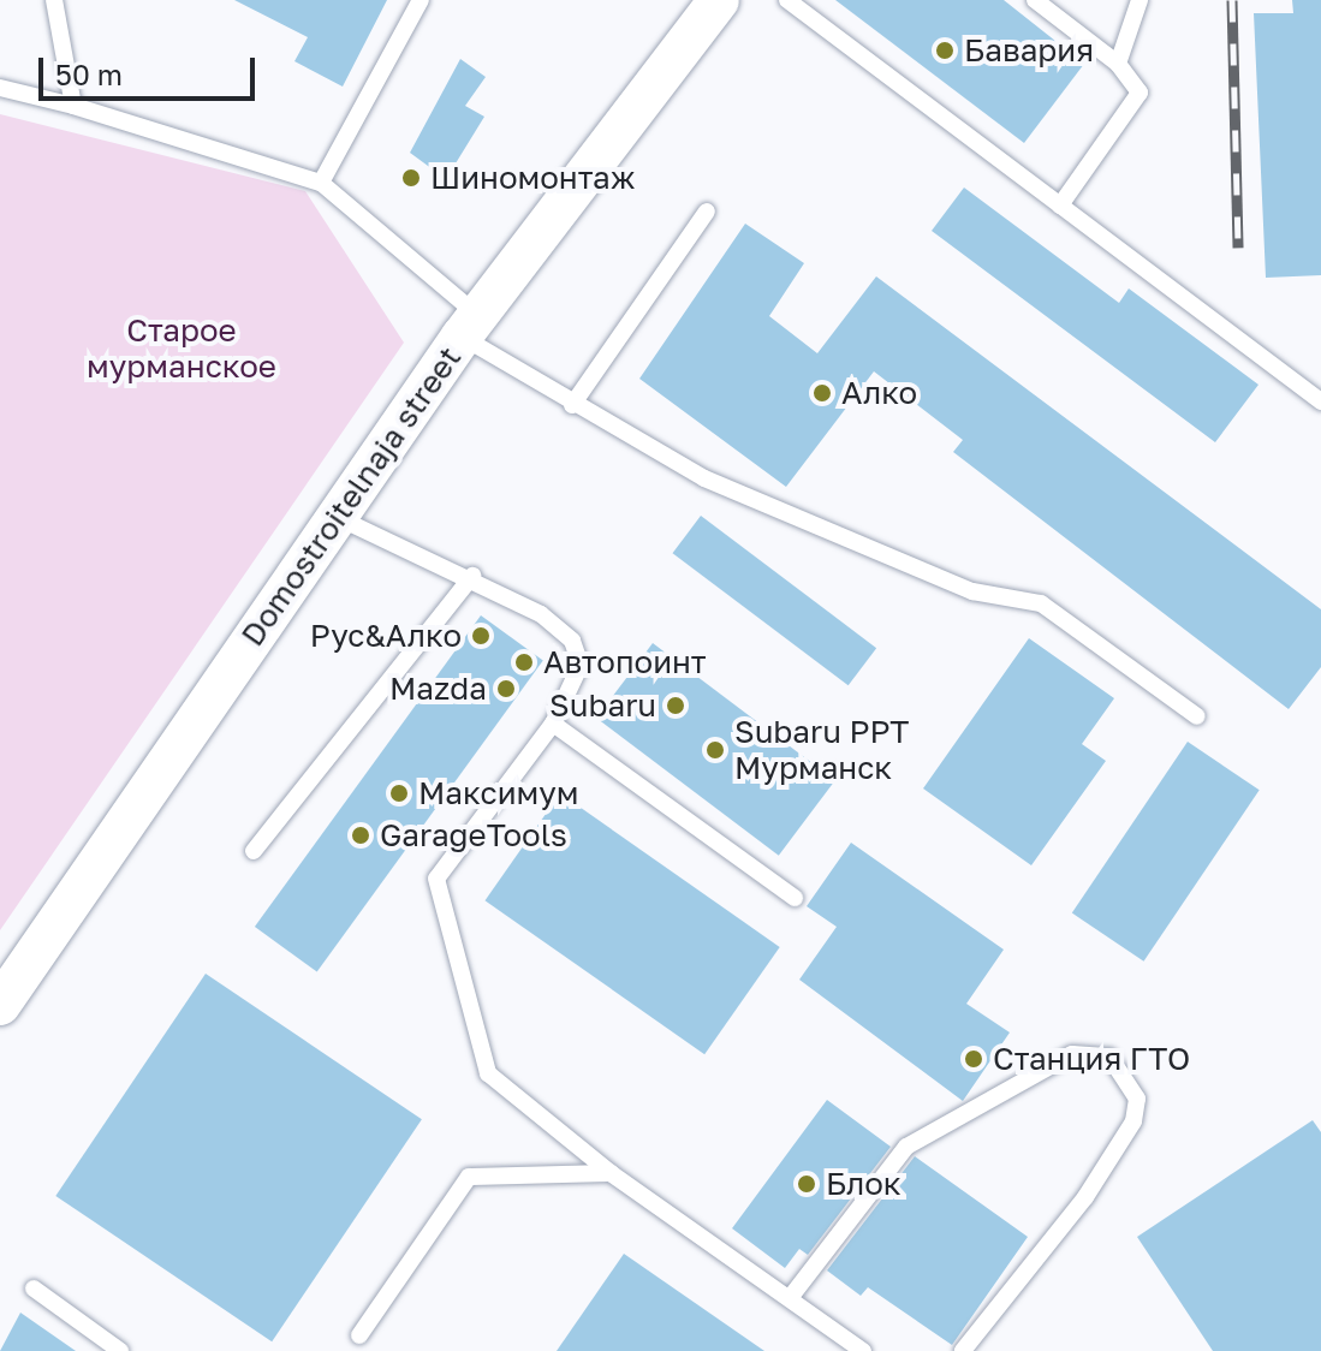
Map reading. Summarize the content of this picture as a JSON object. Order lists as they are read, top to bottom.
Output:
{
  "streets": {
    "street": ["Domostroitelnaja street"]
  },
  "parks": ["Старое мурманское"],
  "places": [
    "Бавария",
    "Шиномонтаж",
    "Алко",
    "Рус&Алко",
    "Автопоинт",
    "Mazda",
    "Subaru",
    "Subaru РРТ Мурманск",
    "Максимум",
    "GarageTools",
    "Станция ГТО",
    "Блок"
  ],
  "scale_bar": "50 m"
}
